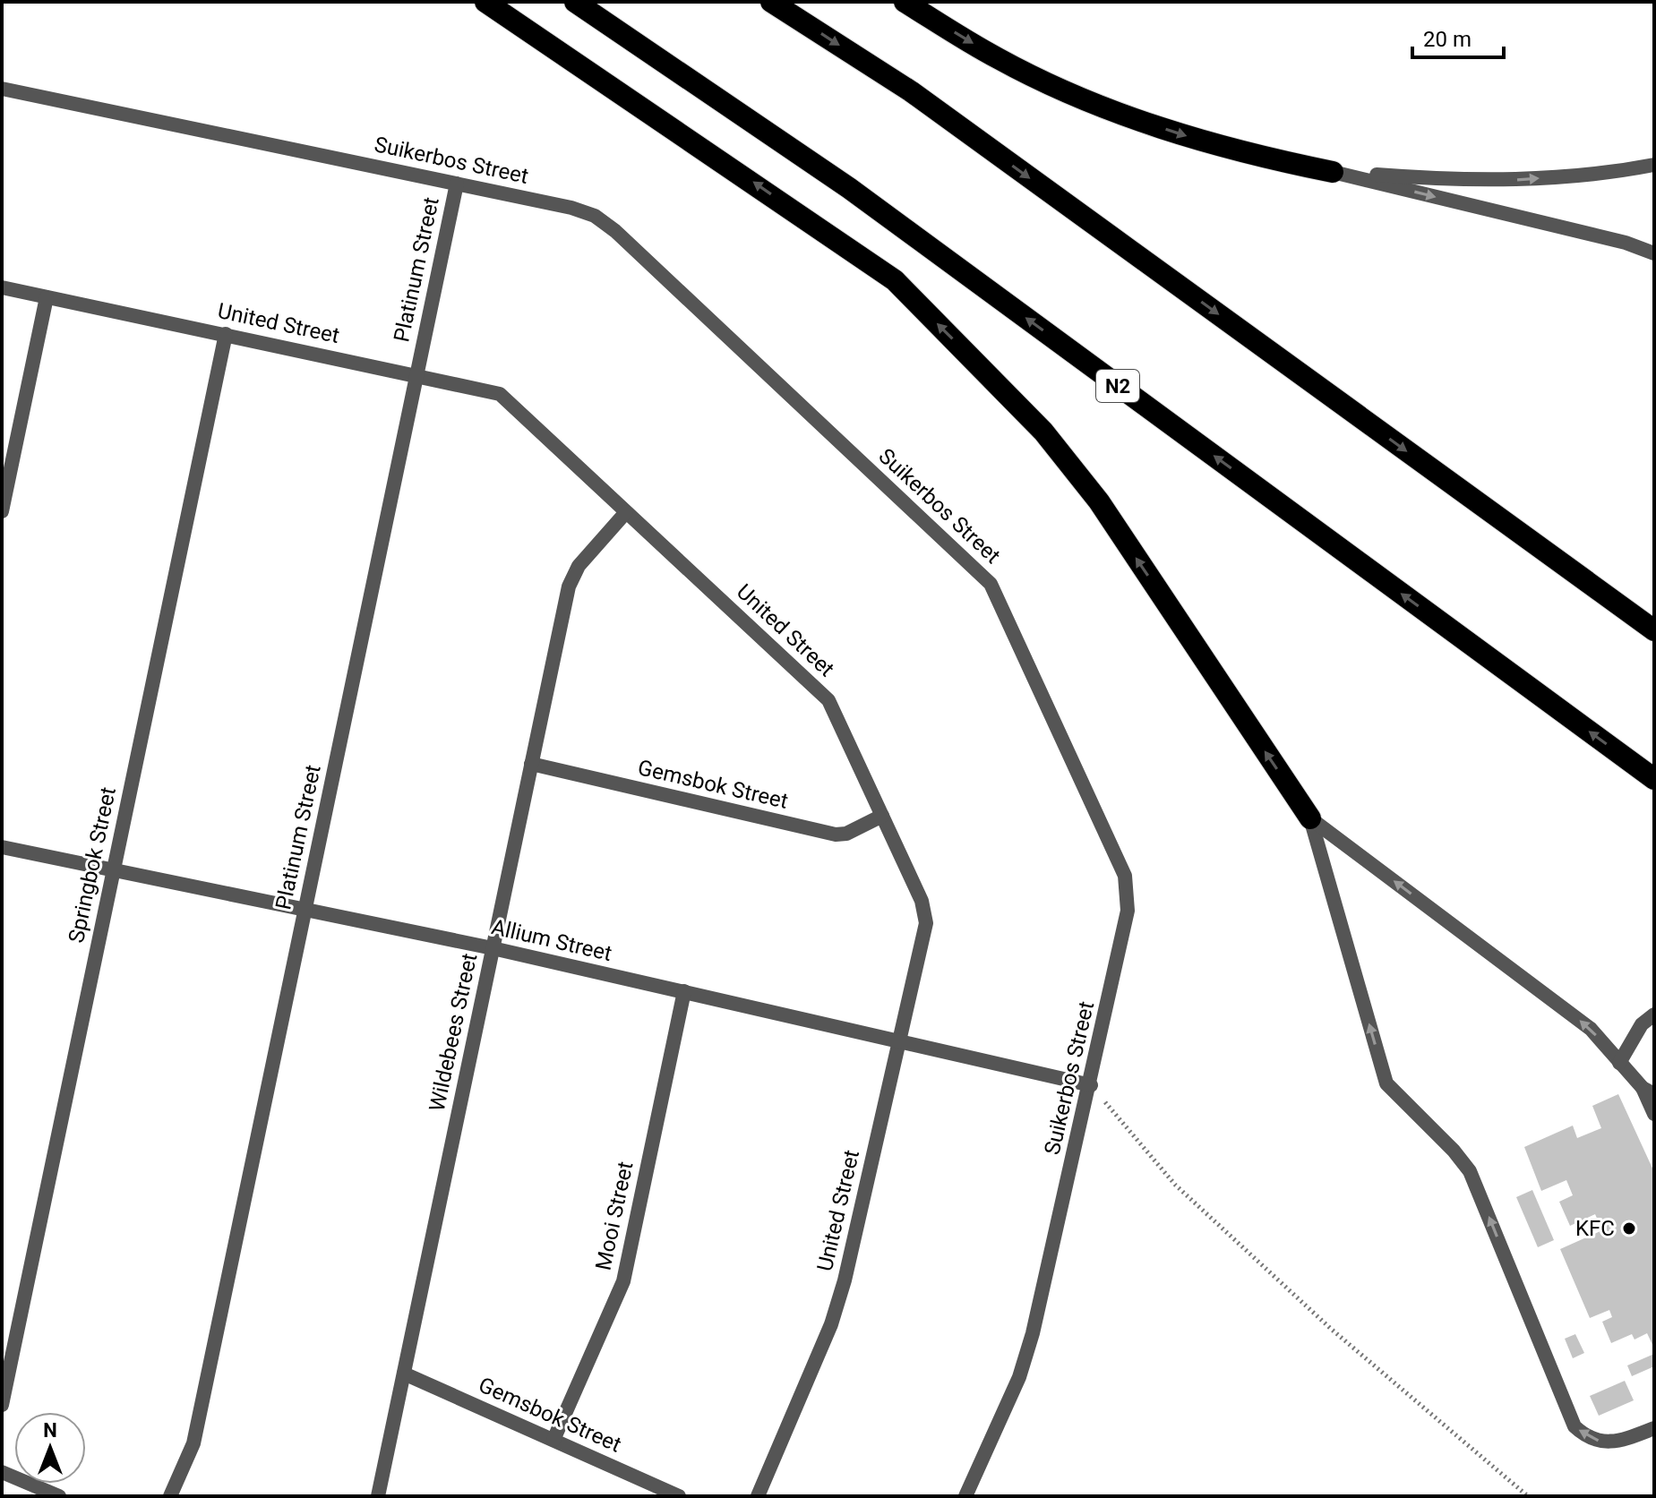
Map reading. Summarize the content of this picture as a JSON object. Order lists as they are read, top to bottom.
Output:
{
  "streets": {
    "highway": ["N2"],
    "street": [
      "Suikerbos Street",
      "Platinum Street",
      "United Street",
      "Gemsbok Street",
      "Springbok Street",
      "Allium Street",
      "Wildebees Street",
      "Mooi Street"
    ]
  },
  "crossings": [
    ["Suikerbos Street", "Platinum Street"],
    ["Suikerbos Street", "Allium Street"],
    ["Platinum Street", "United Street"],
    ["Platinum Street", "Allium Street"],
    ["United Street", "Gemsbok Street"],
    ["United Street", "Springbok Street"],
    ["United Street", "Allium Street"],
    ["United Street", "Wildebees Street"],
    ["Gemsbok Street", "Wildebees Street"],
    ["Gemsbok Street", "Mooi Street"],
    ["Springbok Street", "Allium Street"],
    ["Allium Street", "Wildebees Street"],
    ["Allium Street", "Mooi Street"]
  ],
  "places": ["KFC"],
  "scale_bar": "20 m",
  "north": "top"
}
